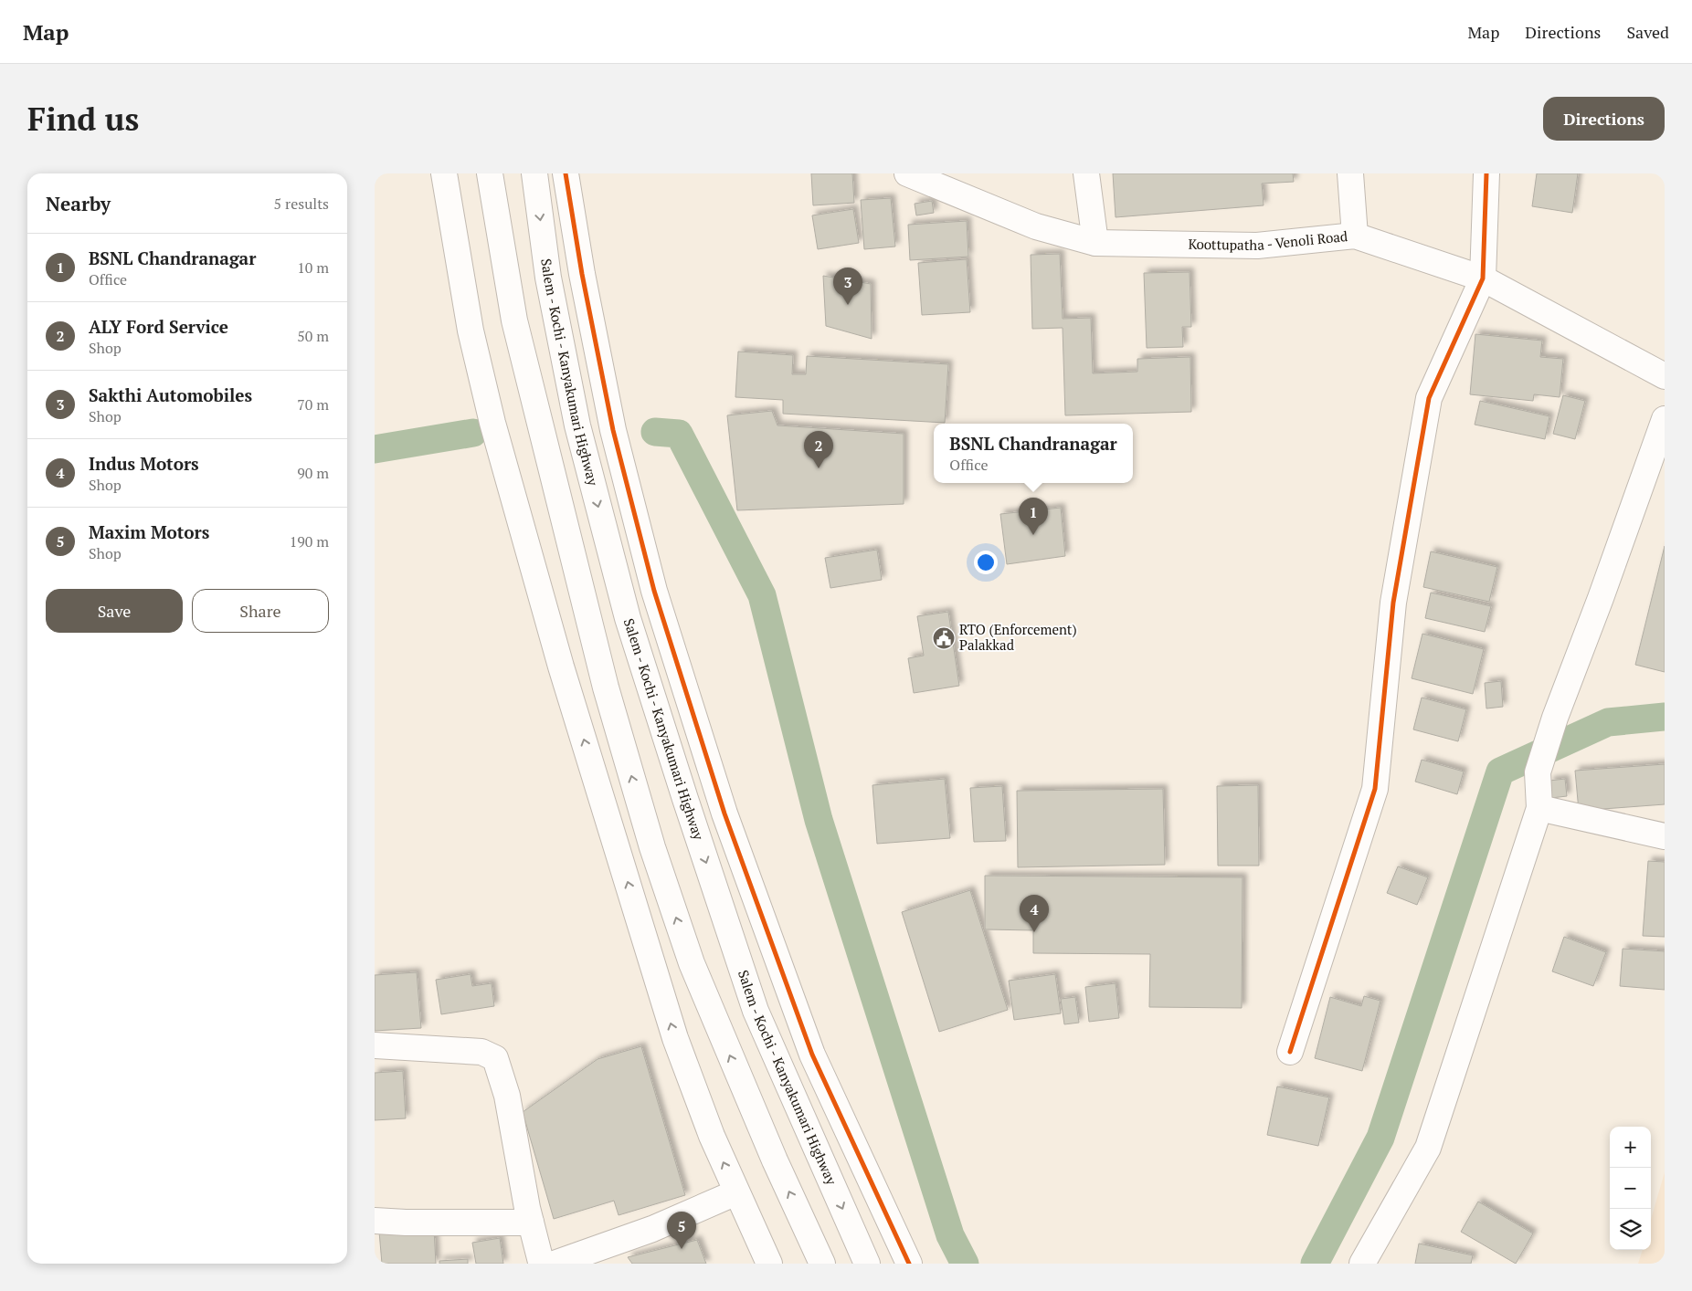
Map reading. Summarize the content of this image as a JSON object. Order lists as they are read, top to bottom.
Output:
{
  "streets": {
    "main road": ["Koottupatha - Venoli Road", "Salem - Kochi - Kanyakumari Highway"]
  },
  "places": {
    "public building": ["RTO (Enforcement) Palakkad"]
  },
  "page": {
    "header": "Map",
    "nav": ["Map", "Directions", "Saved"],
    "buttons": [
      "Directions",
      ["Save", "Share"]
    ],
    "title": "Find us",
    "heading": ["Nearby", "5 results"],
    "list": [
      {
        "mark": "1",
        "name": "BSNL Chandranagar",
        "note": "Office",
        "value": "10 m"
      },
      {
        "mark": "2",
        "name": "ALY Ford Service",
        "note": "Shop",
        "value": "50 m"
      },
      {
        "mark": "3",
        "name": "Sakthi Automobiles",
        "note": "Shop",
        "value": "70 m"
      },
      {
        "mark": "4",
        "name": "Indus Motors",
        "note": "Shop",
        "value": "90 m"
      },
      {
        "mark": "5",
        "name": "Maxim Motors",
        "note": "Shop",
        "value": "190 m"
      }
    ],
    "pins": [
      "3",
      "2",
      "1",
      "4",
      "5"
    ],
    "popup": ["BSNL Chandranagar", "Office"],
    "map_buttons": ["+", "−"]
  }
}
